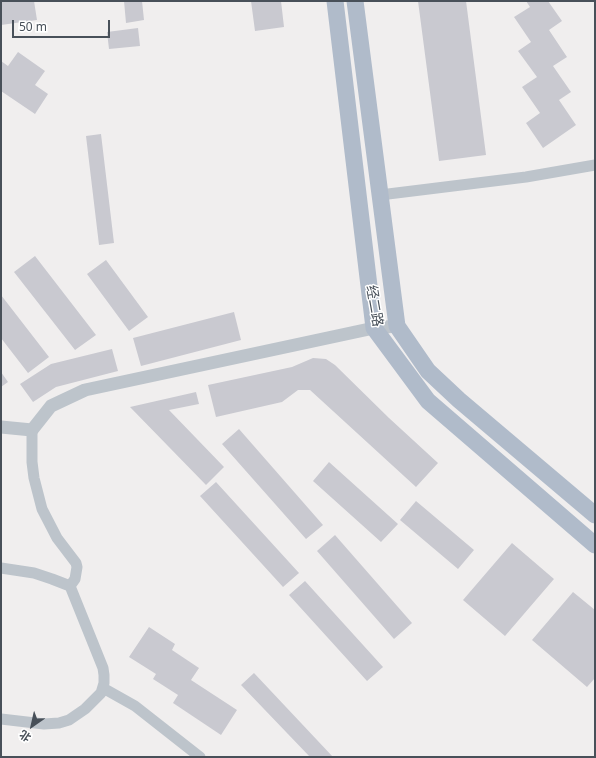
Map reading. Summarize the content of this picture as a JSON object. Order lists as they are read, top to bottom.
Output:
{
  "streets": {
    "main road": ["经二路"]
  },
  "scale_bar": "50 m",
  "north": "bottom left"
}
